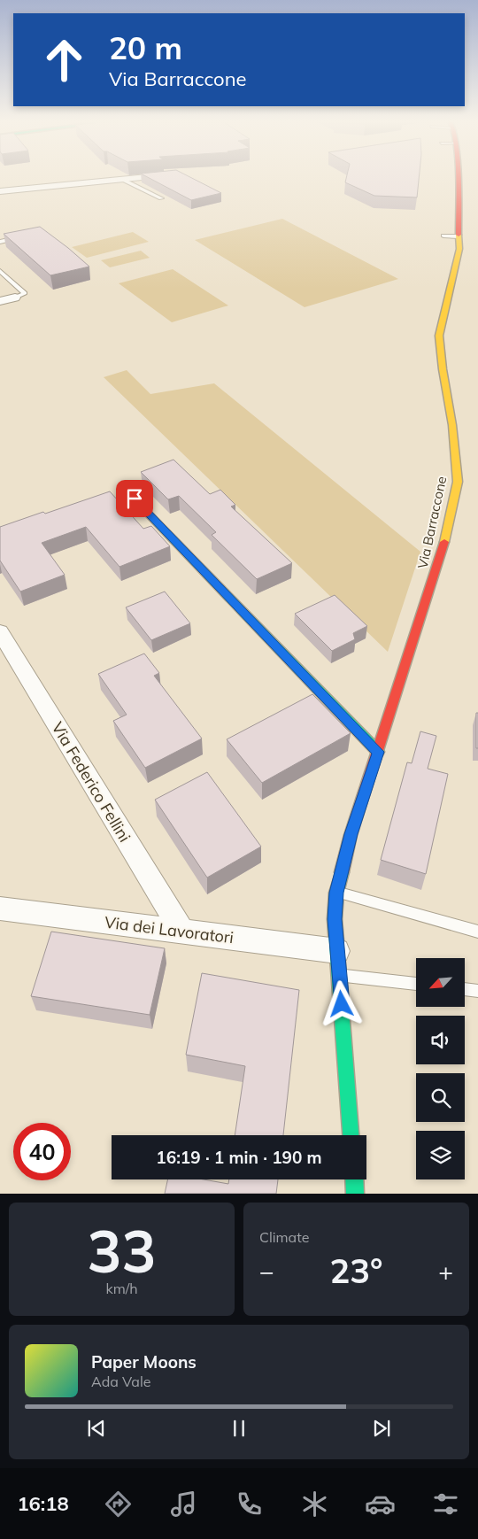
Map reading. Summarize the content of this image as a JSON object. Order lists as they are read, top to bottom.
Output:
{
  "streets": {
    "street": ["Via Barraccone", "Via Federico Fellini", "Via dei Lavoratori"]
  },
  "crossings": [
    ["Via Barraccone", "Via dei Lavoratori"],
    ["Via Federico Fellini", "Via dei Lavoratori"]
  ],
  "north": "bottom left",
  "page": {
    "turn": ["20 m", "Via Barraccone"],
    "limit": "40",
    "trip": "16:19 · 1 min · 190 m",
    "tile": [
      ["33", "km/h"],
      "Climate"
    ],
    "heat": ["−", "23°", "+"],
    "song": ["Paper Moons", "Ada Vale"],
    "tabs": "16:18"
  }
}
